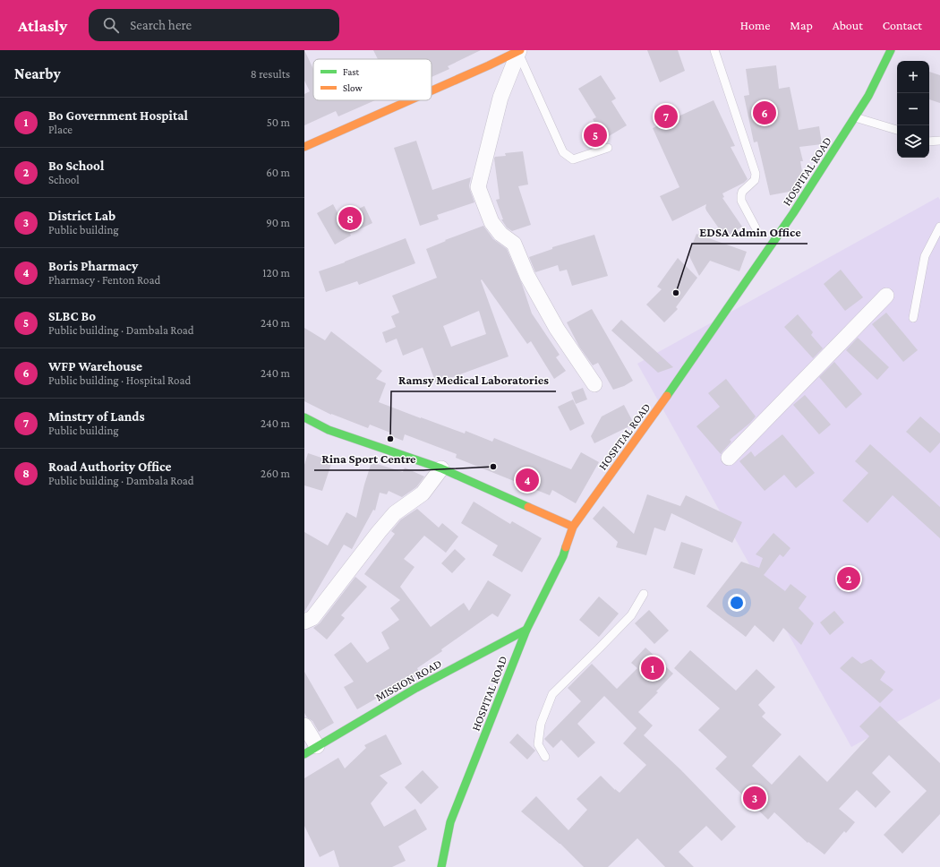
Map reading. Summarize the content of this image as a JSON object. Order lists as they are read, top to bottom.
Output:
{
  "streets": {
    "street": ["HOSPITAL ROAD", "MISSION ROAD"]
  },
  "crossings": [
    ["HOSPITAL ROAD", "MISSION ROAD"]
  ],
  "places": ["EDSA Admin Office", "Ramsy Medical Laboratories", "Rina Sport Centre"],
  "legend": ["Fast", "Slow"],
  "page": {
    "header": "Atlasly",
    "search": "Search here",
    "nav": [
      "Home",
      "Map",
      "About",
      "Contact"
    ],
    "heading": ["Nearby", "8 results"],
    "map_buttons": ["+", "−"],
    "list": [
      {
        "mark": "1",
        "name": "Bo Government Hospital",
        "note": "Place",
        "value": "50 m"
      },
      {
        "mark": "2",
        "name": "Bo School",
        "note": "School",
        "value": "60 m"
      },
      {
        "mark": "3",
        "name": "District Lab",
        "note": "Public building",
        "value": "90 m"
      },
      {
        "mark": "4",
        "name": "Boris Pharmacy",
        "note": "Pharmacy · Fenton Road",
        "value": "120 m"
      },
      {
        "mark": "5",
        "name": "SLBC Bo",
        "note": "Public building · Dambala Road",
        "value": "240 m"
      },
      {
        "mark": "6",
        "name": "WFP Warehouse",
        "note": "Public building · Hospital Road",
        "value": "240 m"
      },
      {
        "mark": "7",
        "name": "Minstry of Lands",
        "note": "Public building",
        "value": "240 m"
      },
      {
        "mark": "8",
        "name": "Road Authority Office",
        "note": "Public building · Dambala Road",
        "value": "260 m"
      }
    ],
    "pins": [
      "6",
      "7",
      "5",
      "8",
      "4",
      "2",
      "1",
      "3"
    ]
  }
}
